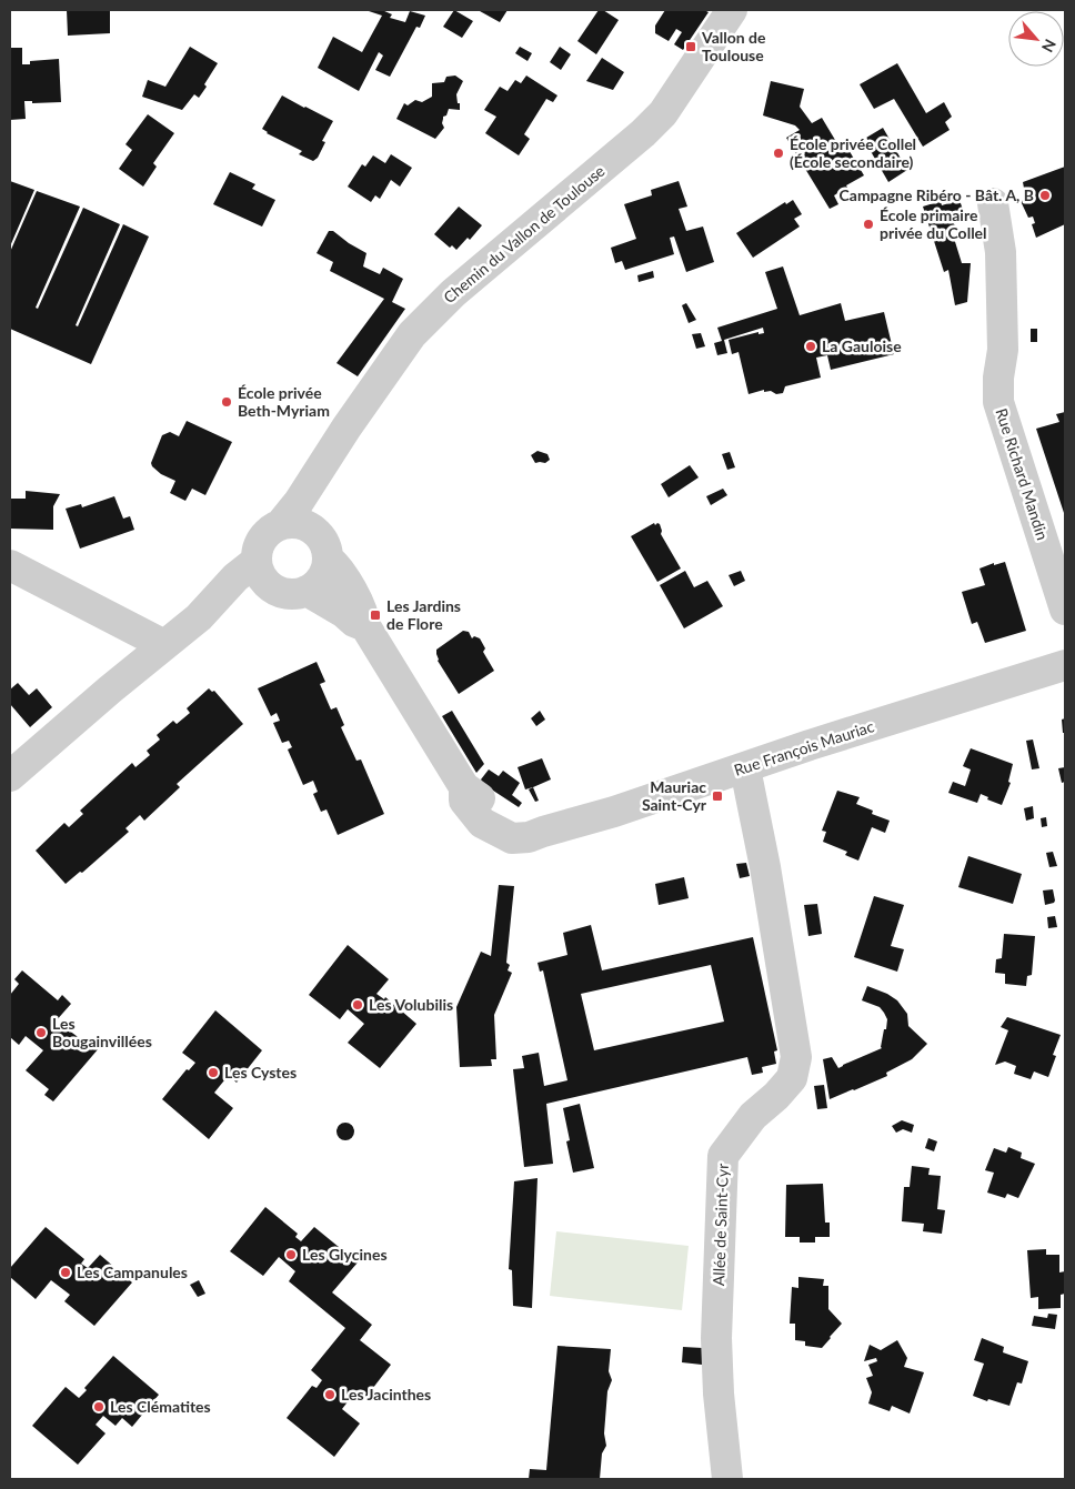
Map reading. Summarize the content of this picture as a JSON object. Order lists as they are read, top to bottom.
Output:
{
  "streets": {
    "street": [
      "Chemin du Vallon de Toulouse",
      "Rue Richard Mandin",
      "Rue François Mauriac",
      "Allée de Saint-Cyr"
    ]
  },
  "crossings": [
    ["Chemin du Vallon de Toulouse", "Rue François Mauriac"],
    ["Rue François Mauriac", "Allée de Saint-Cyr"]
  ],
  "places": {
    "transit": ["Vallon de Toulouse", "Les Jardins de Flore", "Mauriac Saint-Cyr"],
    "other": [
      "École privée Collel (École secondaire)",
      "Campagne Ribéro - Bât. A, B",
      "École primaire privée du Collel",
      "La Gauloise",
      "École privée Beth-Myriam",
      "Les Volubilis",
      "Les Bougainvillées",
      "Les Cystes",
      "Les Glycines",
      "Les Campanules",
      "Les Jacinthes",
      "Les Clématites"
    ]
  },
  "north": "bottom right"
}
